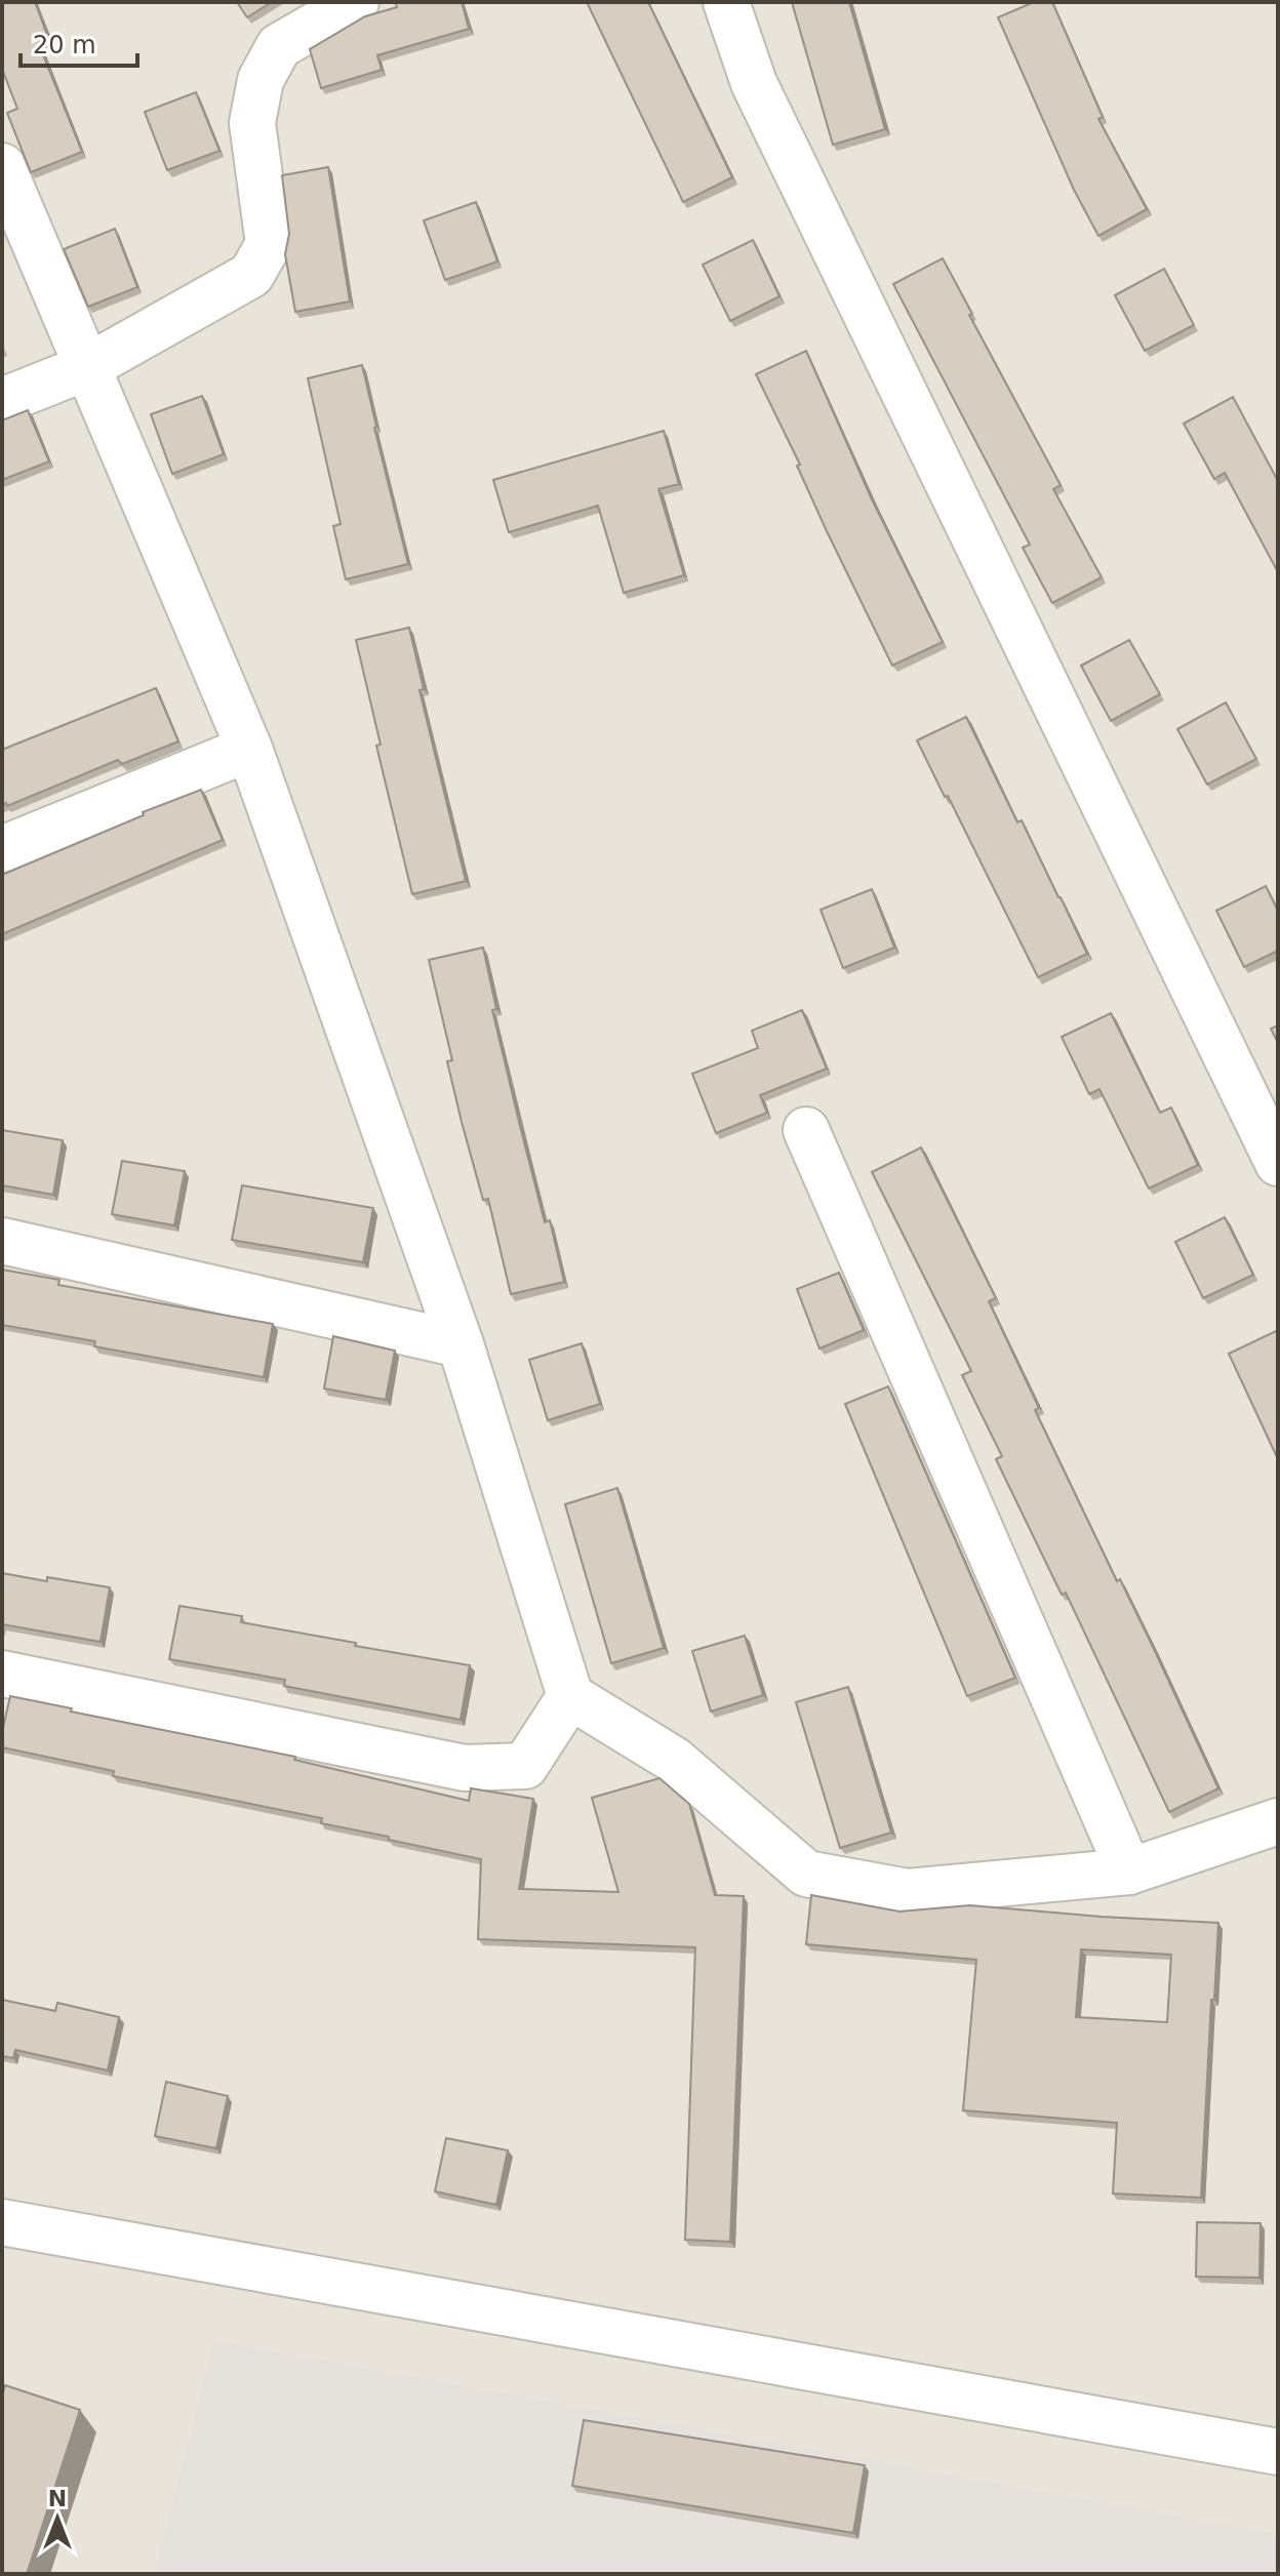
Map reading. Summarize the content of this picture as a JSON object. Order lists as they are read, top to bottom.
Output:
{
  "scale_bar": "20 m",
  "north": "top"
}
